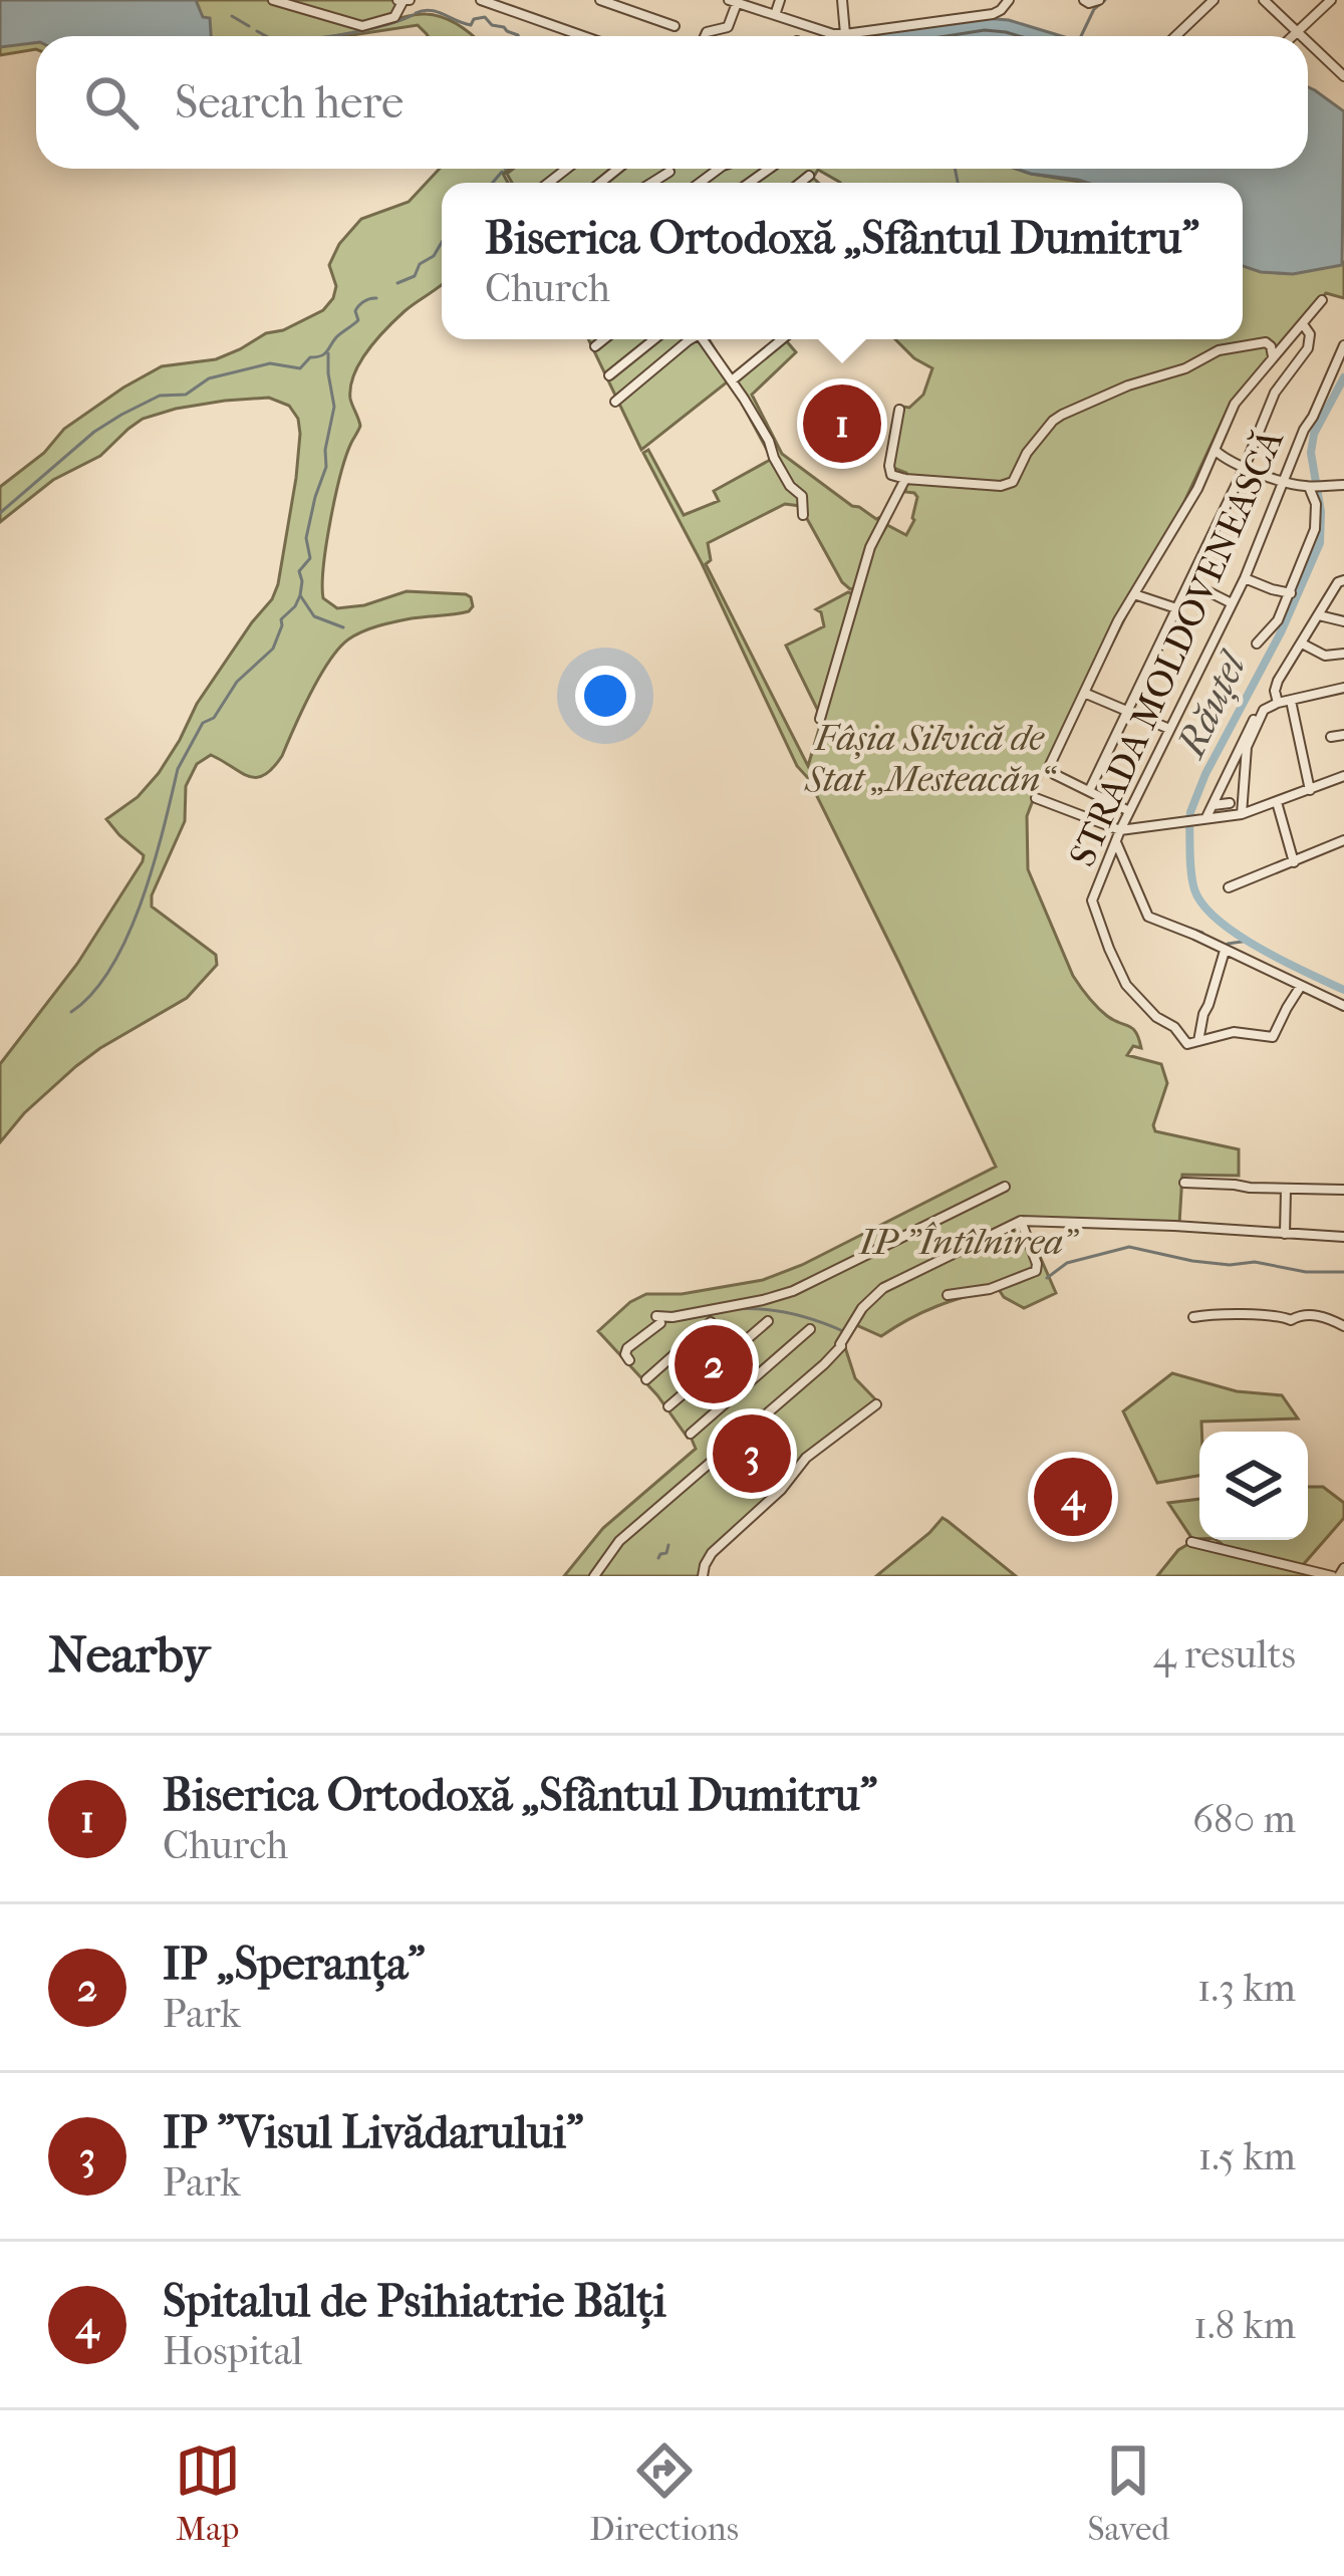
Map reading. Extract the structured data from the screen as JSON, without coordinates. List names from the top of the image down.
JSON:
{
  "streets": {
    "street": ["STRADA MOLDOVENEASCĂ"]
  },
  "water": ["Răuțel"],
  "parks": ["Fâșia Silvică de Stat „Mesteacăn“", "IP \"Întîlnirea\""],
  "page": {
    "search": "Search here",
    "popup": ["Biserica Ortodoxă „Sfântul Dumitru”", "Church"],
    "pins": [
      "1",
      "2",
      "3",
      "4"
    ],
    "heading": ["Nearby", "4 results"],
    "list": [
      {
        "mark": "1",
        "name": "Biserica Ortodoxă „Sfântul Dumitru”",
        "note": "Church",
        "value": "680 m"
      },
      {
        "mark": "2",
        "name": "IP „Speranța”",
        "note": "Park",
        "value": "1.3 km"
      },
      {
        "mark": "3",
        "name": "IP \"Visul Livădarului\"",
        "note": "Park",
        "value": "1.5 km"
      },
      {
        "mark": "4",
        "name": "Spitalul de Psihiatrie Bălți",
        "note": "Hospital",
        "value": "1.8 km"
      }
    ],
    "nav": ["Map", "Directions", "Saved"]
  }
}
